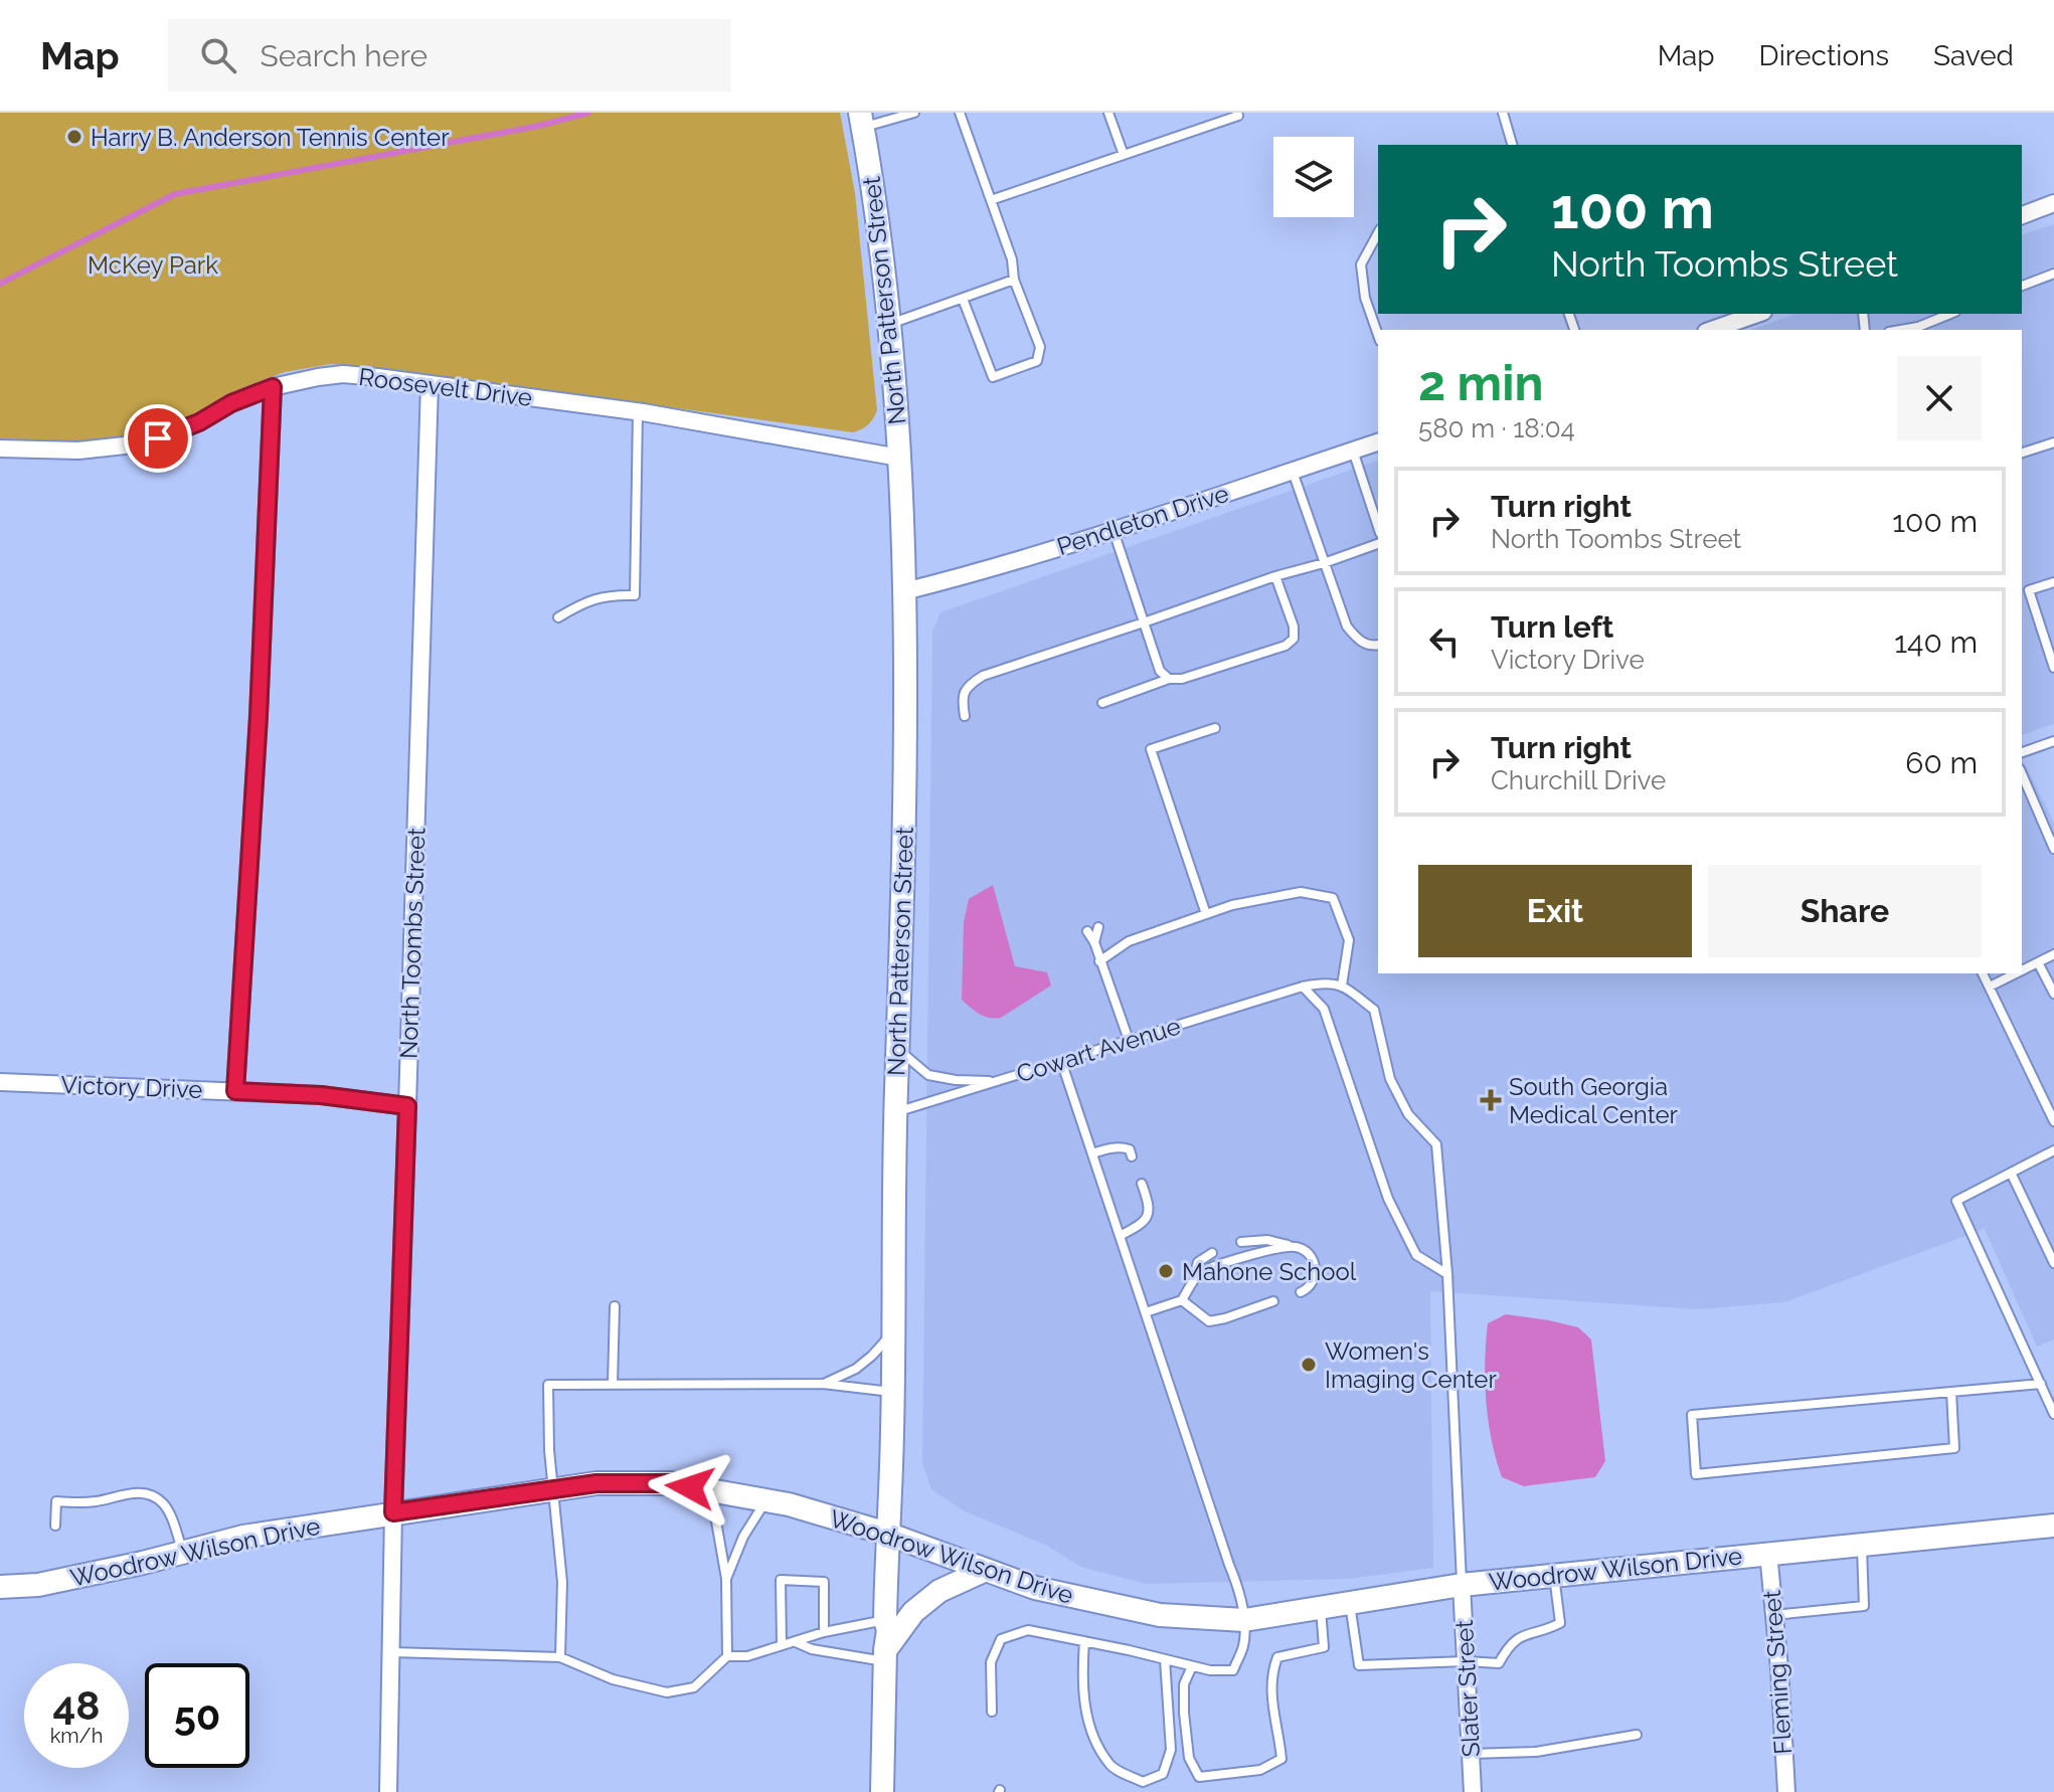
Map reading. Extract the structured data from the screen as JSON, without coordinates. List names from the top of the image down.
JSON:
{
  "streets": {
    "main road": ["North Patterson Street", "Woodrow Wilson Drive"],
    "street": [
      "Roosevelt Drive",
      "Pendleton Drive",
      "North Toombs Street",
      "Victory Drive",
      "Fleming Street",
      "Slater Street"
    ],
    "lane": ["Cowart Avenue"]
  },
  "crossings": [
    ["North Patterson Street", "Roosevelt Drive"],
    ["North Patterson Street", "Pendleton Drive"],
    ["North Patterson Street", "Cowart Avenue"],
    ["North Patterson Street", "Woodrow Wilson Drive"],
    ["Roosevelt Drive", "North Toombs Street"],
    ["North Toombs Street", "Victory Drive"],
    ["North Toombs Street", "Woodrow Wilson Drive"],
    ["Woodrow Wilson Drive", "Fleming Street"],
    ["Woodrow Wilson Drive", "Slater Street"]
  ],
  "parks": ["McKey Park"],
  "places": {
    "other": ["Harry B. Anderson Tennis Center", "Mahone School", "Women's Imaging Center"],
    "health": ["South Georgia Medical Center"]
  },
  "page": {
    "header": "Map",
    "search": "Search here",
    "nav": ["Map", "Directions", "Saved"],
    "turn": ["100 m", "North Toombs Street"],
    "heading": ["2 min", "580 m · 18:04"],
    "list": [
      {
        "name": "Turn right",
        "note": "North Toombs Street",
        "value": "100 m"
      },
      {
        "name": "Turn left",
        "note": "Victory Drive",
        "value": "140 m"
      },
      {
        "name": "Turn right",
        "note": "Churchill Drive",
        "value": "60 m"
      }
    ],
    "buttons": ["Exit", "Share"],
    "speed": "48 km/h",
    "limit": "50"
  }
}
